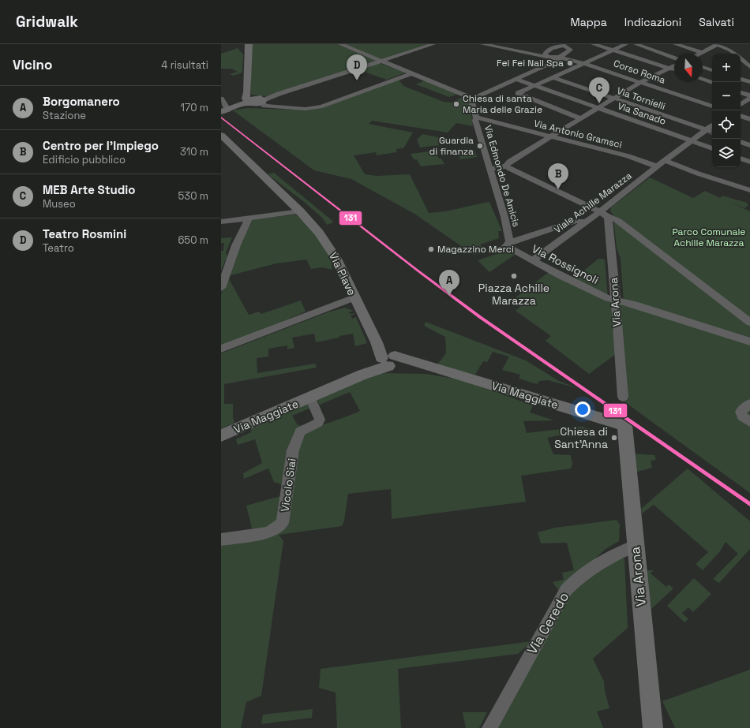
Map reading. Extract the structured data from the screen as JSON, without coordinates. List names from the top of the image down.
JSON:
{
  "streets": {
    "main road": ["Via Piave", "Via Arona", "Via Maggiate"],
    "street": [
      "Corso Roma",
      "Via Tornielli",
      "Via Sanado",
      "Via Antonio Gramsci",
      "Via Edmondo De Amicis",
      "Viale Achille Marazza",
      "Via Rossignoli",
      "Vicolo Siai",
      "Via Ceredo"
    ]
  },
  "crossings": [
    ["Via Tornielli", "Viale Achille Marazza"],
    ["Via Sanado", "Viale Achille Marazza"],
    ["Via Antonio Gramsci", "Via Edmondo De Amicis"],
    ["Via Antonio Gramsci", "Viale Achille Marazza"],
    ["Via Edmondo De Amicis", "Via Rossignoli"],
    ["Viale Achille Marazza", "Via Rossignoli"],
    ["Viale Achille Marazza", "Via Arona"],
    ["Via Rossignoli", "Via Arona"],
    ["Via Piave", "Via Maggiate"],
    ["Via Arona", "Via Maggiate"],
    ["Via Arona", "Via Ceredo"],
    ["Via Maggiate", "Vicolo Siai"]
  ],
  "parks": ["Parco Comunale Achille Marazza"],
  "places": [
    "Fei Fei Nail Spa",
    "Chiesa di santa Maria delle Grazie",
    "Guardia di finanza",
    "Magazzino Merci",
    "Piazza Achille Marazza",
    "Chiesa di Sant'Anna"
  ],
  "lines": ["transit line 131"],
  "north": "bottom",
  "page": {
    "header": "Gridwalk",
    "nav": ["Mappa", "Indicazioni", "Salvati"],
    "heading": ["Vicino", "4 risultati"],
    "map_buttons": ["+", "−"],
    "pins": [
      "D",
      "C",
      "B",
      "A"
    ],
    "list": [
      {
        "mark": "A",
        "name": "Borgomanero",
        "note": "Stazione",
        "value": "170 m"
      },
      {
        "mark": "B",
        "name": "Centro per l'Impiego",
        "note": "Edificio pubblico",
        "value": "310 m"
      },
      {
        "mark": "C",
        "name": "MEB Arte Studio",
        "note": "Museo",
        "value": "530 m"
      },
      {
        "mark": "D",
        "name": "Teatro Rosmini",
        "note": "Teatro",
        "value": "650 m"
      }
    ]
  }
}
